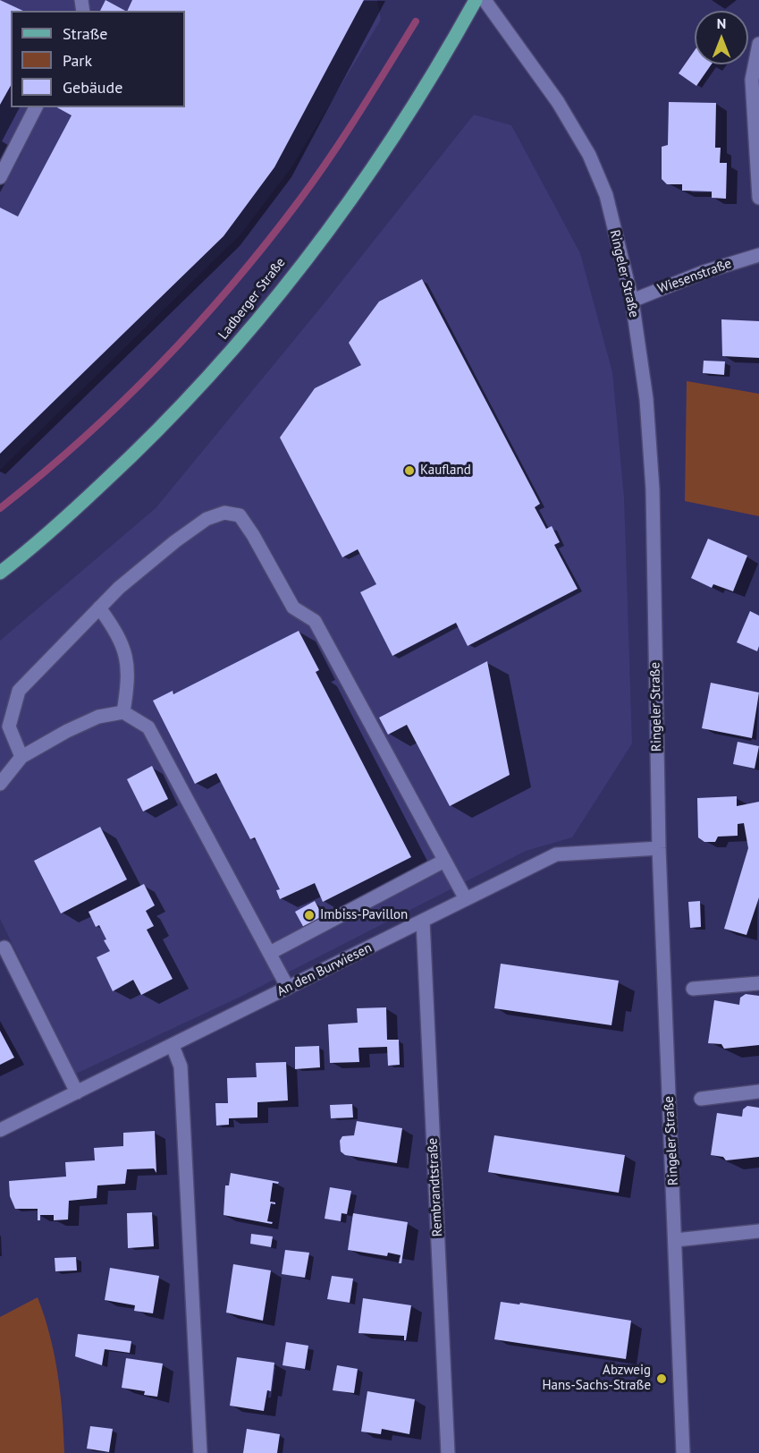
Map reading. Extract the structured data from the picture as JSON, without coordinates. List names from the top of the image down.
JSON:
{
  "streets": {
    "main road": ["Ladberger Straße"],
    "street": [
      "Ringeler Straße",
      "Wiesenstraße",
      "An den Burwiesen",
      "Rembrandtstraße"
    ]
  },
  "crossings": [
    ["Ringeler Straße", "Wiesenstraße"],
    ["Ringeler Straße", "An den Burwiesen"],
    ["An den Burwiesen", "Rembrandtstraße"]
  ],
  "places": ["Kaufland", "Imbiss-Pavillon", "Abzweig Hans-Sachs-Straße"],
  "legend": ["Straße", "Park", "Gebäude"],
  "north": "top"
}
